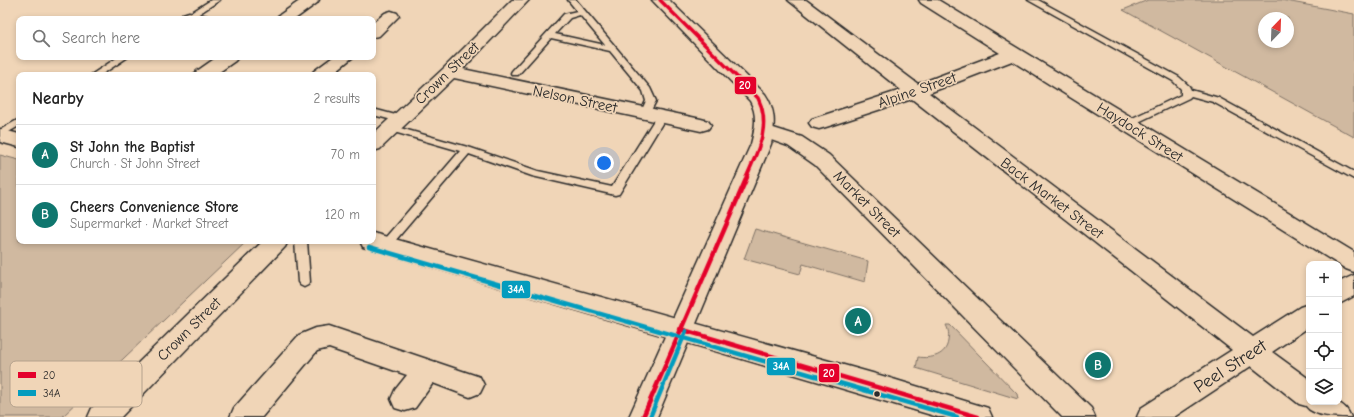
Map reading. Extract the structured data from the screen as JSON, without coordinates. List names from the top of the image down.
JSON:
{
  "streets": {
    "street": [
      "Crown Street",
      "Alpine Street",
      "Nelson Street",
      "Haydock Street",
      "Back Market Street",
      "Market Street",
      "Peel Street"
    ]
  },
  "crossings": [
    ["Crown Street", "Nelson Street"],
    ["Alpine Street", "Haydock Street"],
    ["Alpine Street", "Back Market Street"],
    ["Back Market Street", "Peel Street"]
  ],
  "lines": ["transit line 20", "transit line 34A"],
  "legend": ["20", "34A"],
  "north": "top right",
  "page": {
    "search": "Search here",
    "heading": ["Nearby", "2 results"],
    "list": [
      {
        "mark": "A",
        "name": "St John the Baptist",
        "note": "Church · St John Street",
        "value": "70 m"
      },
      {
        "mark": "B",
        "name": "Cheers Convenience Store",
        "note": "Supermarket · Market Street",
        "value": "120 m"
      }
    ],
    "map_buttons": ["+", "−"],
    "pins": ["A", "B"]
  }
}
